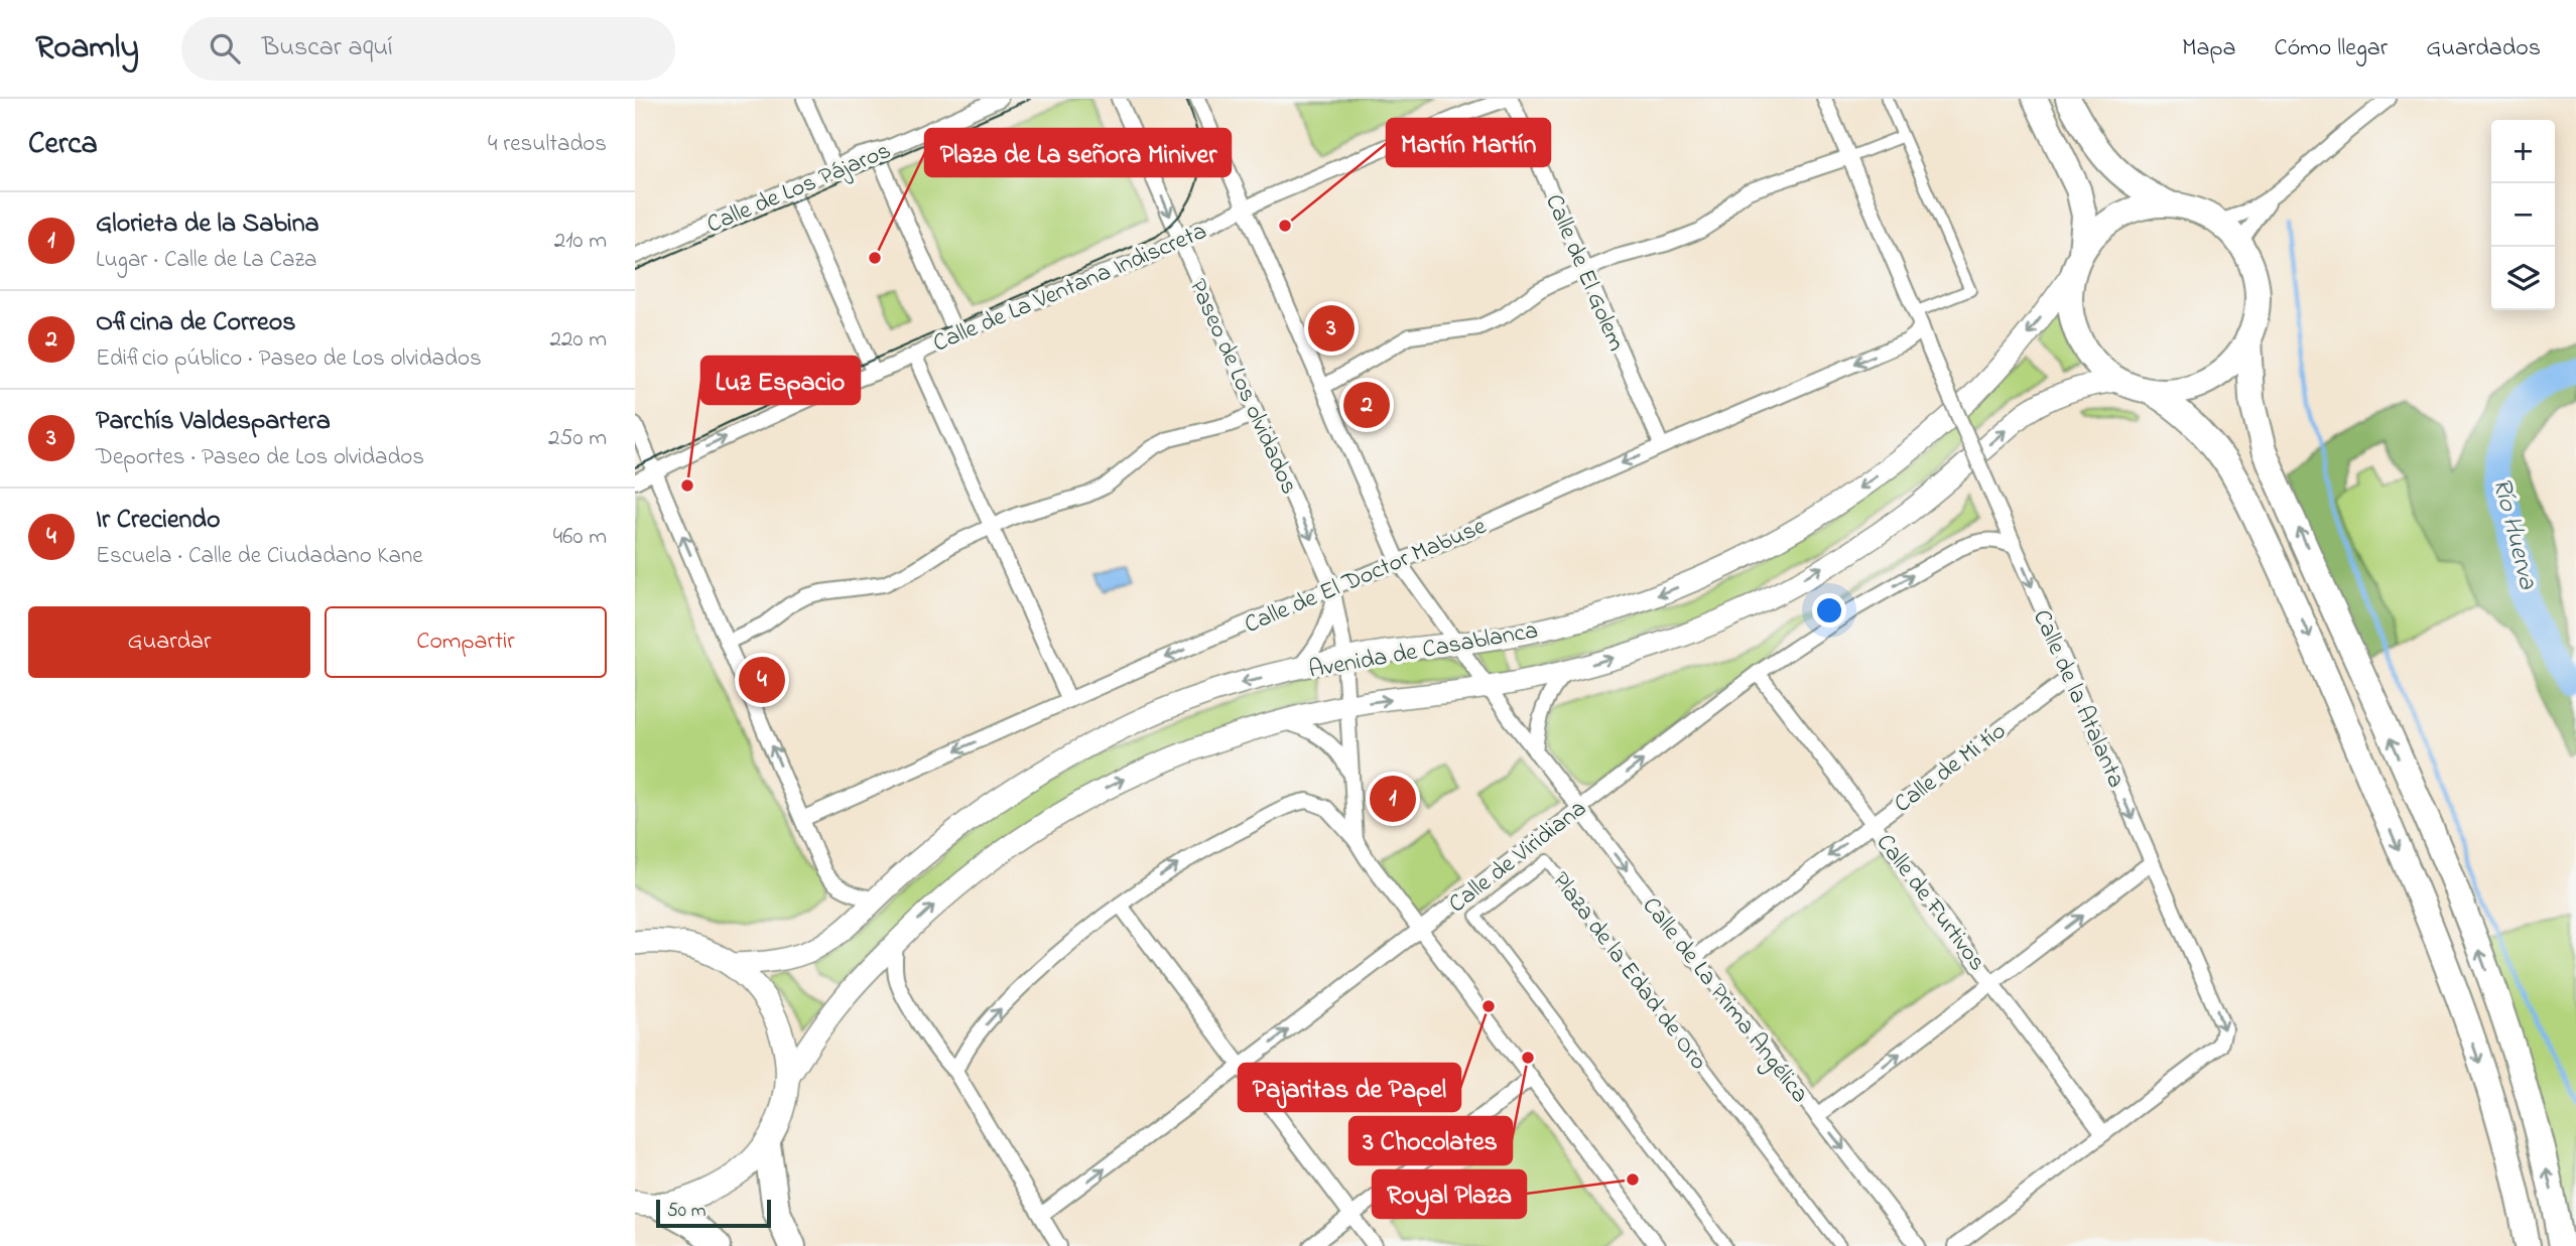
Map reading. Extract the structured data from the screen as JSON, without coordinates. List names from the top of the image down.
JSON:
{
  "streets": {
    "main road": ["Avenida de Casablanca"],
    "street": [
      "Calle de Los Pájaros",
      "Calle de El Golem",
      "Calle de La Ventana Indiscreta",
      "Paseo de Los olvidados",
      "Calle de El Doctor Mabuse",
      "Calle de la Atalanta",
      "Calle de Mi tío",
      "Calle de Viridiana",
      "Calle de Furtivos",
      "Plaza de la Edad de Oro",
      "Calle de La Prima Angélica"
    ]
  },
  "crossings": [
    ["Calle de El Golem", "Calle de La Ventana Indiscreta"],
    ["Calle de El Golem", "Calle de El Doctor Mabuse"],
    ["Calle de La Ventana Indiscreta", "Paseo de Los olvidados"],
    ["Paseo de Los olvidados", "Calle de El Doctor Mabuse"],
    ["Paseo de Los olvidados", "Avenida de Casablanca"],
    ["Calle de El Doctor Mabuse", "Calle de la Atalanta"],
    ["Avenida de Casablanca", "Calle de La Prima Angélica"],
    ["Calle de la Atalanta", "Calle de Mi tío"],
    ["Calle de la Atalanta", "Calle de Viridiana"],
    ["Calle de la Atalanta", "Calle de Furtivos"],
    ["Calle de Mi tío", "Calle de Furtivos"],
    ["Calle de Mi tío", "Calle de La Prima Angélica"],
    ["Calle de Viridiana", "Calle de Furtivos"],
    ["Calle de Viridiana", "Calle de La Prima Angélica"]
  ],
  "one_way": [
    "Calle de El Doctor Mabuse",
    "Calle de la Atalanta",
    "Calle de Mi tío",
    "Calle de Viridiana",
    "Calle de La Prima Angélica"
  ],
  "water": ["Río Huerva"],
  "places": [
    "Martín Martín",
    "Plaza de La señora Miniver",
    "Luz Espacio",
    "Pajaritas de Papel",
    "3 Chocolates",
    "Royal Plaza"
  ],
  "scale_bar": "50 m",
  "page": {
    "header": "Roamly",
    "search": "Buscar aquí",
    "nav": ["Mapa", "Cómo llegar", "Guardados"],
    "heading": ["Cerca", "4 resultados"],
    "map_buttons": ["+", "−"],
    "list": [
      {
        "mark": "1",
        "name": "Glorieta de la Sabina",
        "note": "Lugar · Calle de La Caza",
        "value": "210 m"
      },
      {
        "mark": "2",
        "name": "Oficina de Correos",
        "note": "Edificio público · Paseo de Los olvidados",
        "value": "220 m"
      },
      {
        "mark": "3",
        "name": "Parchís Valdespartera",
        "note": "Deportes · Paseo de Los olvidados",
        "value": "250 m"
      },
      {
        "mark": "4",
        "name": "Ir Creciendo",
        "note": "Escuela · Calle de Ciudadano Kane",
        "value": "460 m"
      }
    ],
    "pins": [
      "3",
      "2",
      "4",
      "1"
    ],
    "buttons": ["Guardar", "Compartir"],
    "scale": "50 m"
  }
}
